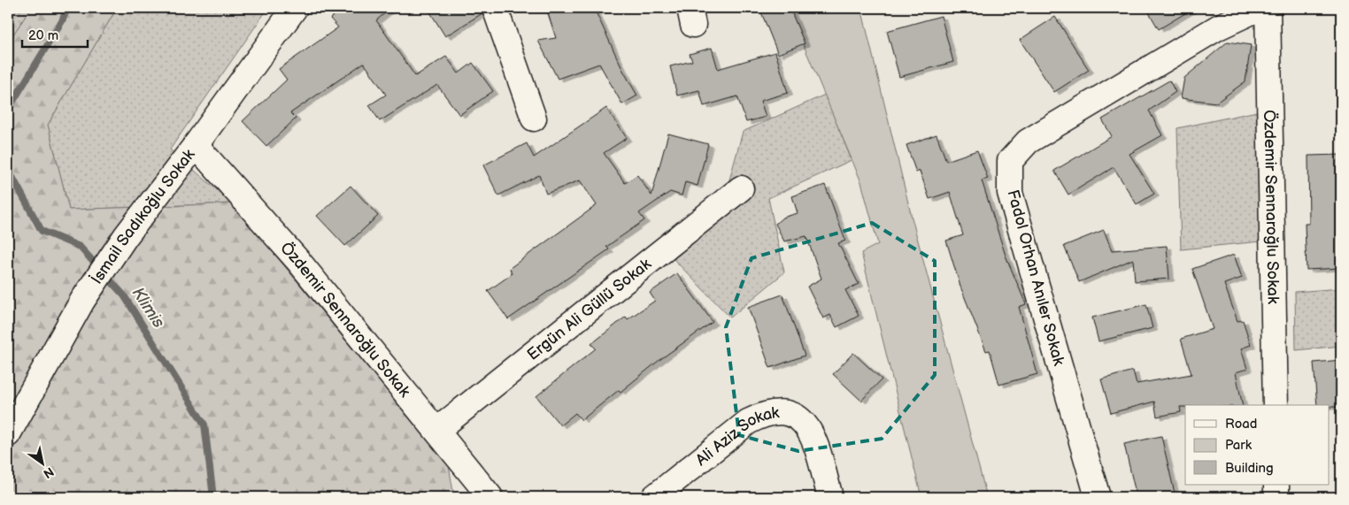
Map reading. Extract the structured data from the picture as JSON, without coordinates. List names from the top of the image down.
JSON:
{
  "streets": {
    "street": [
      "Özdemir Sennaroğlu Sokak",
      "İsmail Sadıkoğlu Sokak",
      "Fadol Orhan Anıler Sokak",
      "Ergün Ali Güllü Sokak",
      "Ali Aziz Sokak"
    ]
  },
  "crossings": [
    ["Özdemir Sennaroğlu Sokak", "İsmail Sadıkoğlu Sokak"],
    ["Özdemir Sennaroğlu Sokak", "Ergün Ali Güllü Sokak"]
  ],
  "water": ["Klimis"],
  "legend": ["Road", "Park", "Building"],
  "scale_bar": "20 m",
  "north": "bottom right"
}
